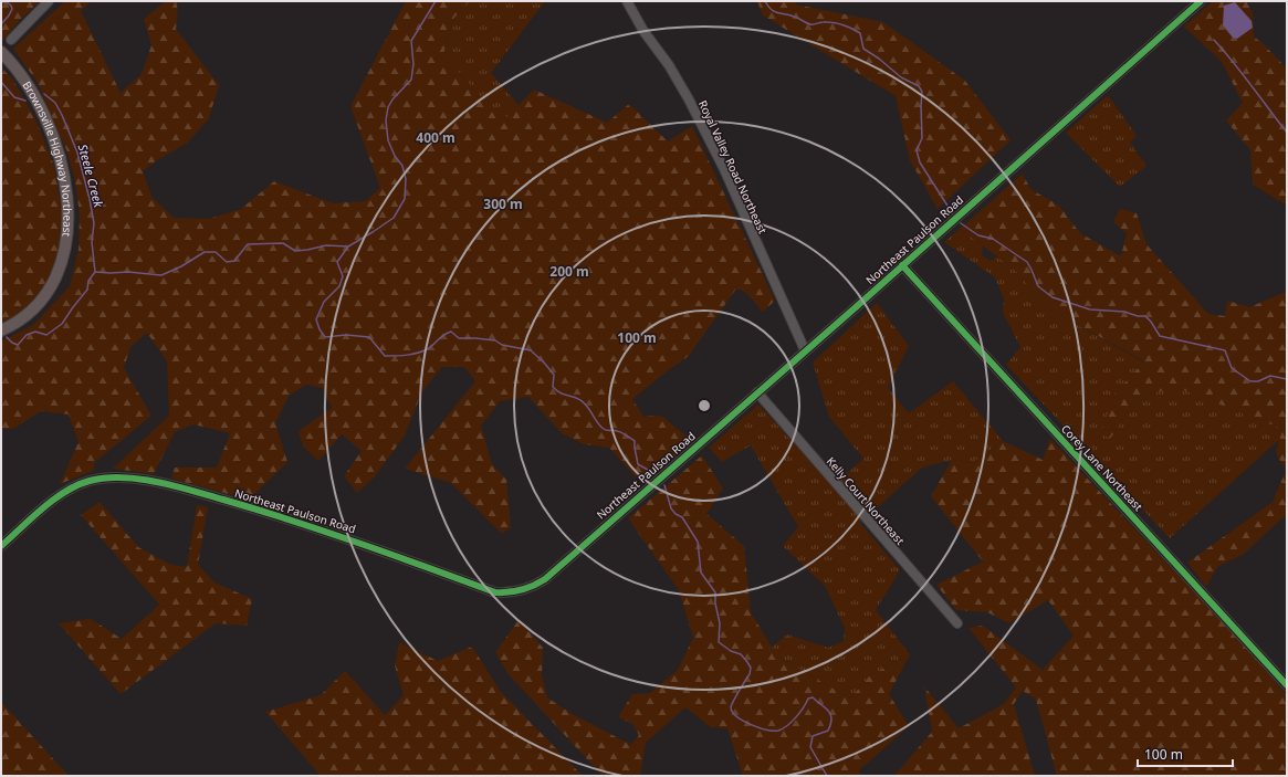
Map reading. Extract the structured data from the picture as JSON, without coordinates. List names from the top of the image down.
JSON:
{
  "streets": {
    "main road": ["Brownsville Highway Northeast"],
    "street": [
      "Royal Valley Road Northeast",
      "Northeast Paulson Road",
      "Corey Lane Northeast",
      "Kelly Court Northeast"
    ]
  },
  "crossings": [
    ["Royal Valley Road Northeast", "Northeast Paulson Road"],
    ["Northeast Paulson Road", "Corey Lane Northeast"],
    ["Northeast Paulson Road", "Kelly Court Northeast"]
  ],
  "water": ["Steele Creek"],
  "scale_bar": "100 m",
  "rings": [
    "400 m",
    "300 m",
    "200 m",
    "100 m"
  ]
}
